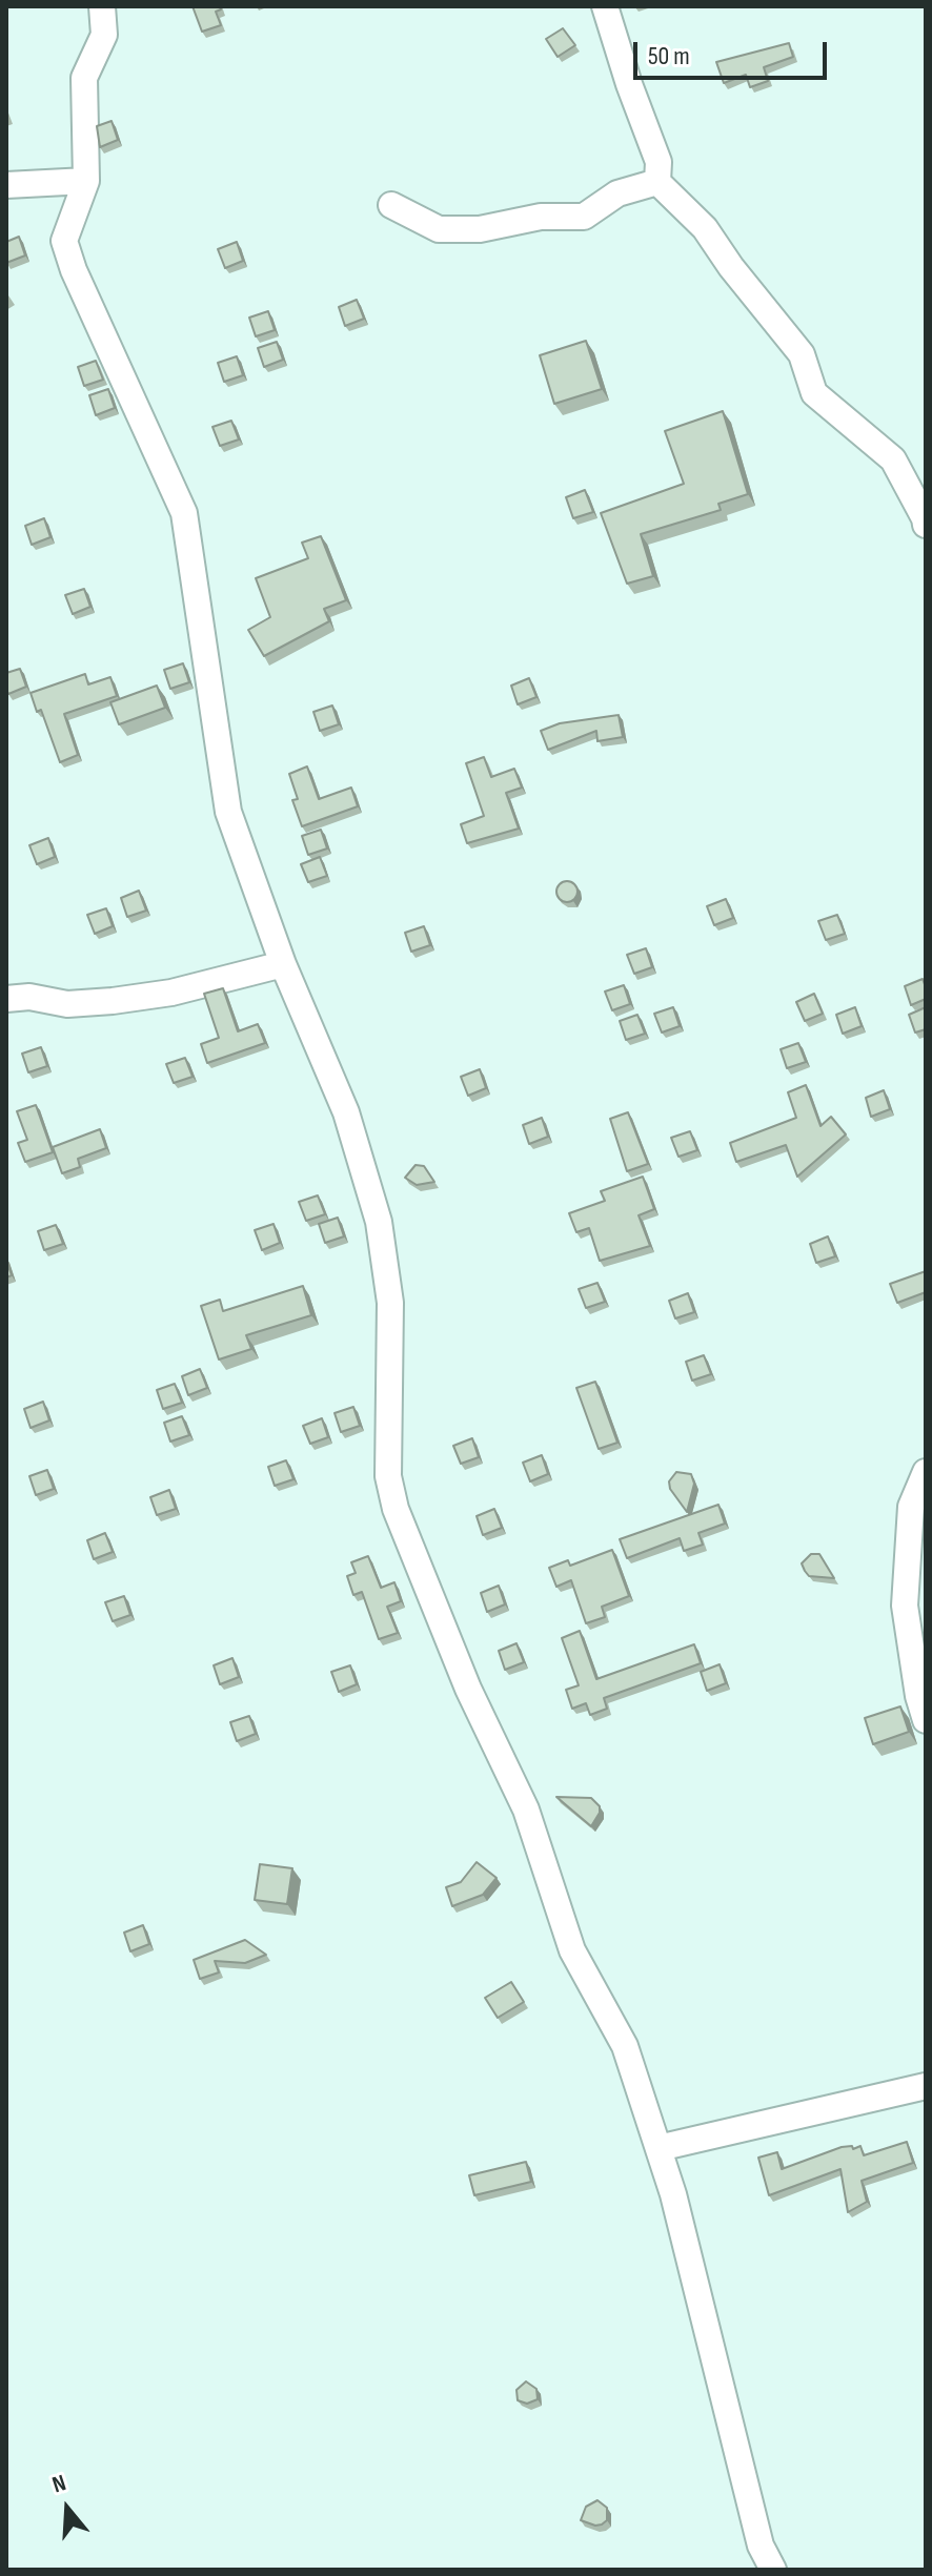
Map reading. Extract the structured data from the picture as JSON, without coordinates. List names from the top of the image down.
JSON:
{
  "scale_bar": "50 m",
  "north": "top"
}
